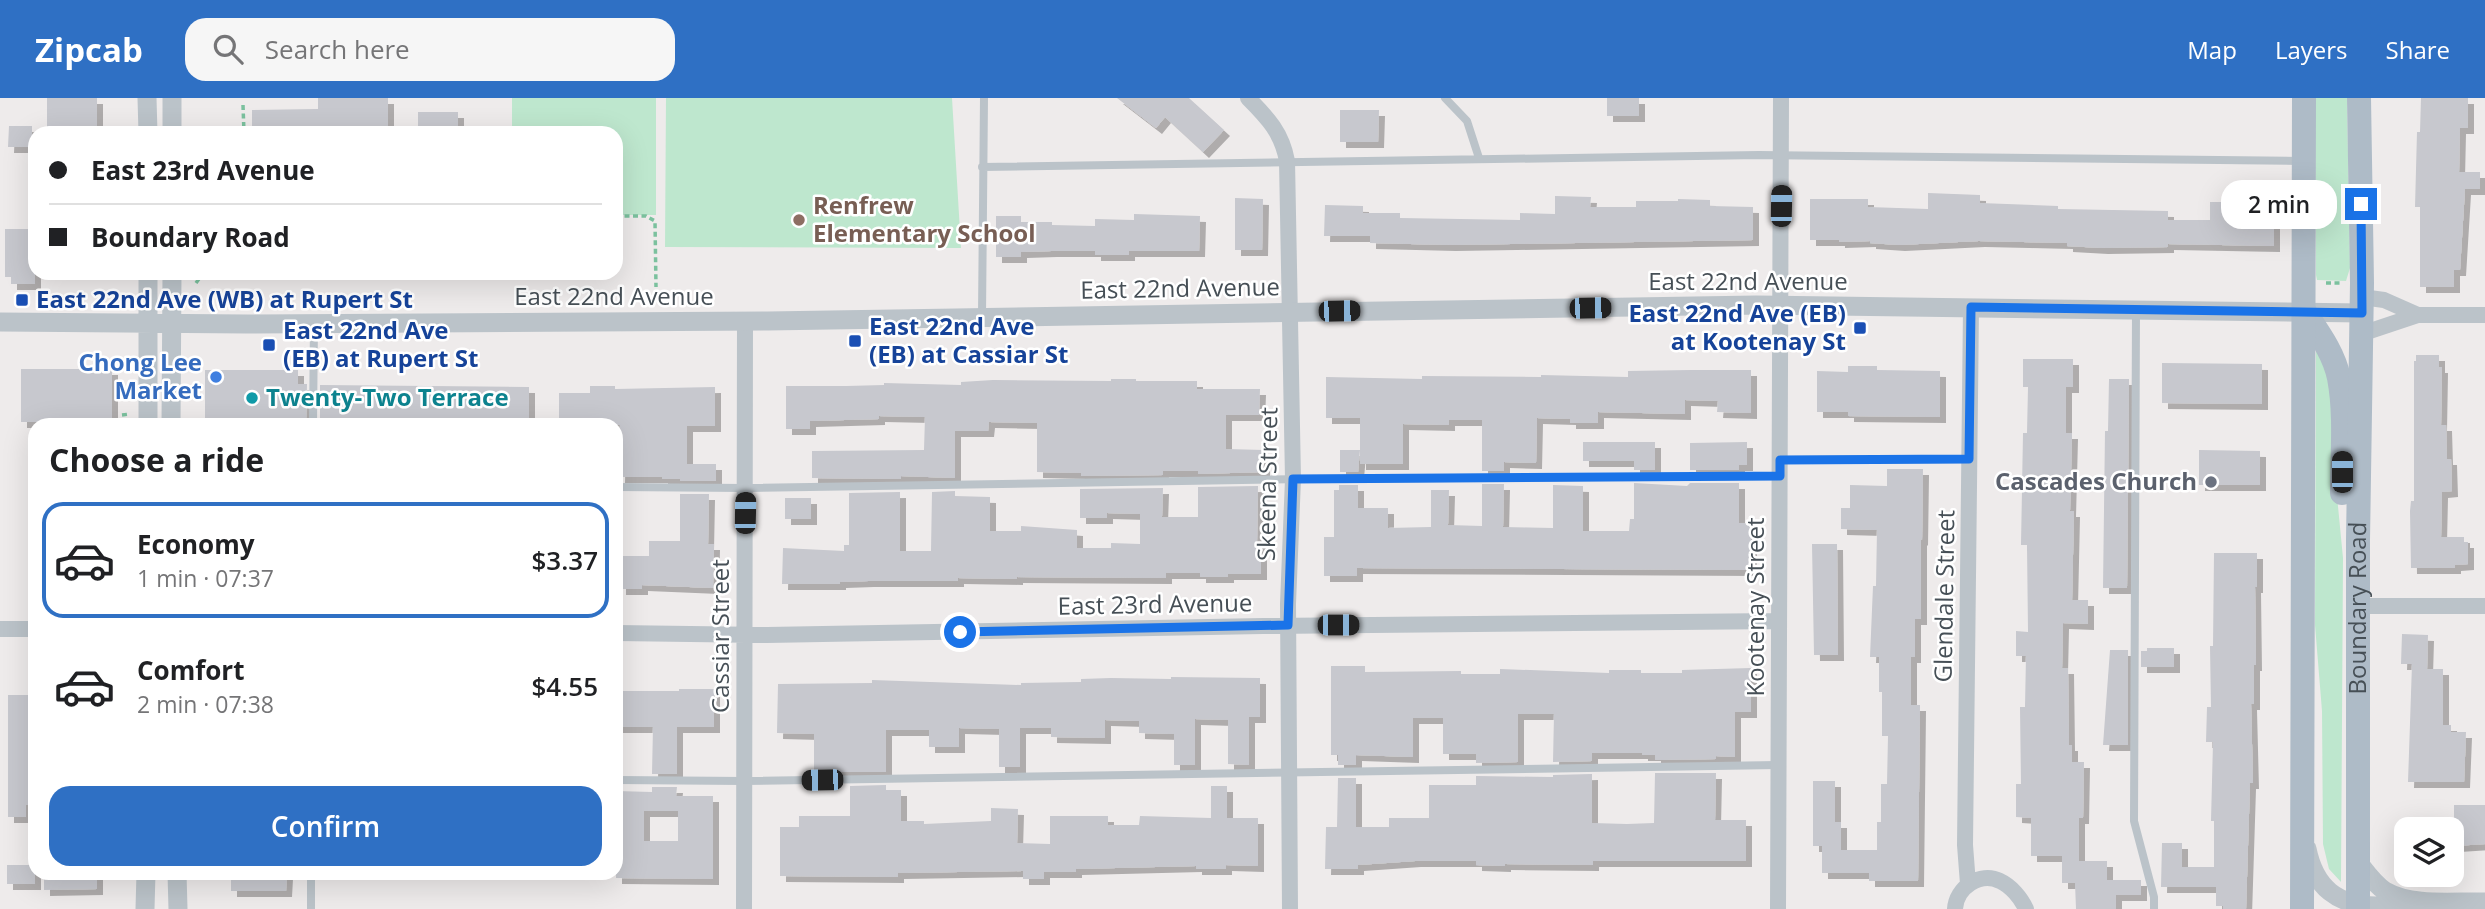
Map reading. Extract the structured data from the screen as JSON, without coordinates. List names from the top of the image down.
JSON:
{
  "streets": {
    "main road": ["Boundary Road"],
    "street": [
      "East 22nd Avenue",
      "Skeena Street",
      "Glendale Street",
      "East 23rd Avenue",
      "Kootenay Street",
      "Cassiar Street"
    ]
  },
  "crossings": [
    ["East 22nd Avenue", "Skeena Street"],
    ["East 22nd Avenue", "Glendale Street"],
    ["East 22nd Avenue", "Kootenay Street"],
    ["East 22nd Avenue", "Boundary Road"],
    ["East 22nd Avenue", "Cassiar Street"],
    ["Skeena Street", "East 23rd Avenue"],
    ["East 23rd Avenue", "Kootenay Street"],
    ["East 23rd Avenue", "Cassiar Street"]
  ],
  "places": {
    "other": [
      "Renfrew Elementary School",
      "Chong Lee Market",
      "Twenty-Two Terrace",
      "Cascades Church"
    ],
    "transit": [
      "East 22nd Ave (WB) at Rupert St",
      "East 22nd Ave (EB) at Kootenay St",
      "East 22nd Ave (EB) at Cassiar St",
      "East 22nd Ave (EB) at Rupert St"
    ]
  },
  "page": {
    "header": "Zipcab",
    "search": "Search here",
    "nav": ["Map", "Layers", "Share"],
    "banner": ["East 23rd Avenue", "Boundary Road"],
    "bubble": "2 min",
    "heading": "Choose a ride",
    "list": [
      {
        "name": "Economy",
        "note": "1 min · 07:37",
        "value": "$3.37"
      },
      {
        "name": "Comfort",
        "note": "2 min · 07:38",
        "value": "$4.55"
      }
    ],
    "buttons": "Confirm"
  }
}
